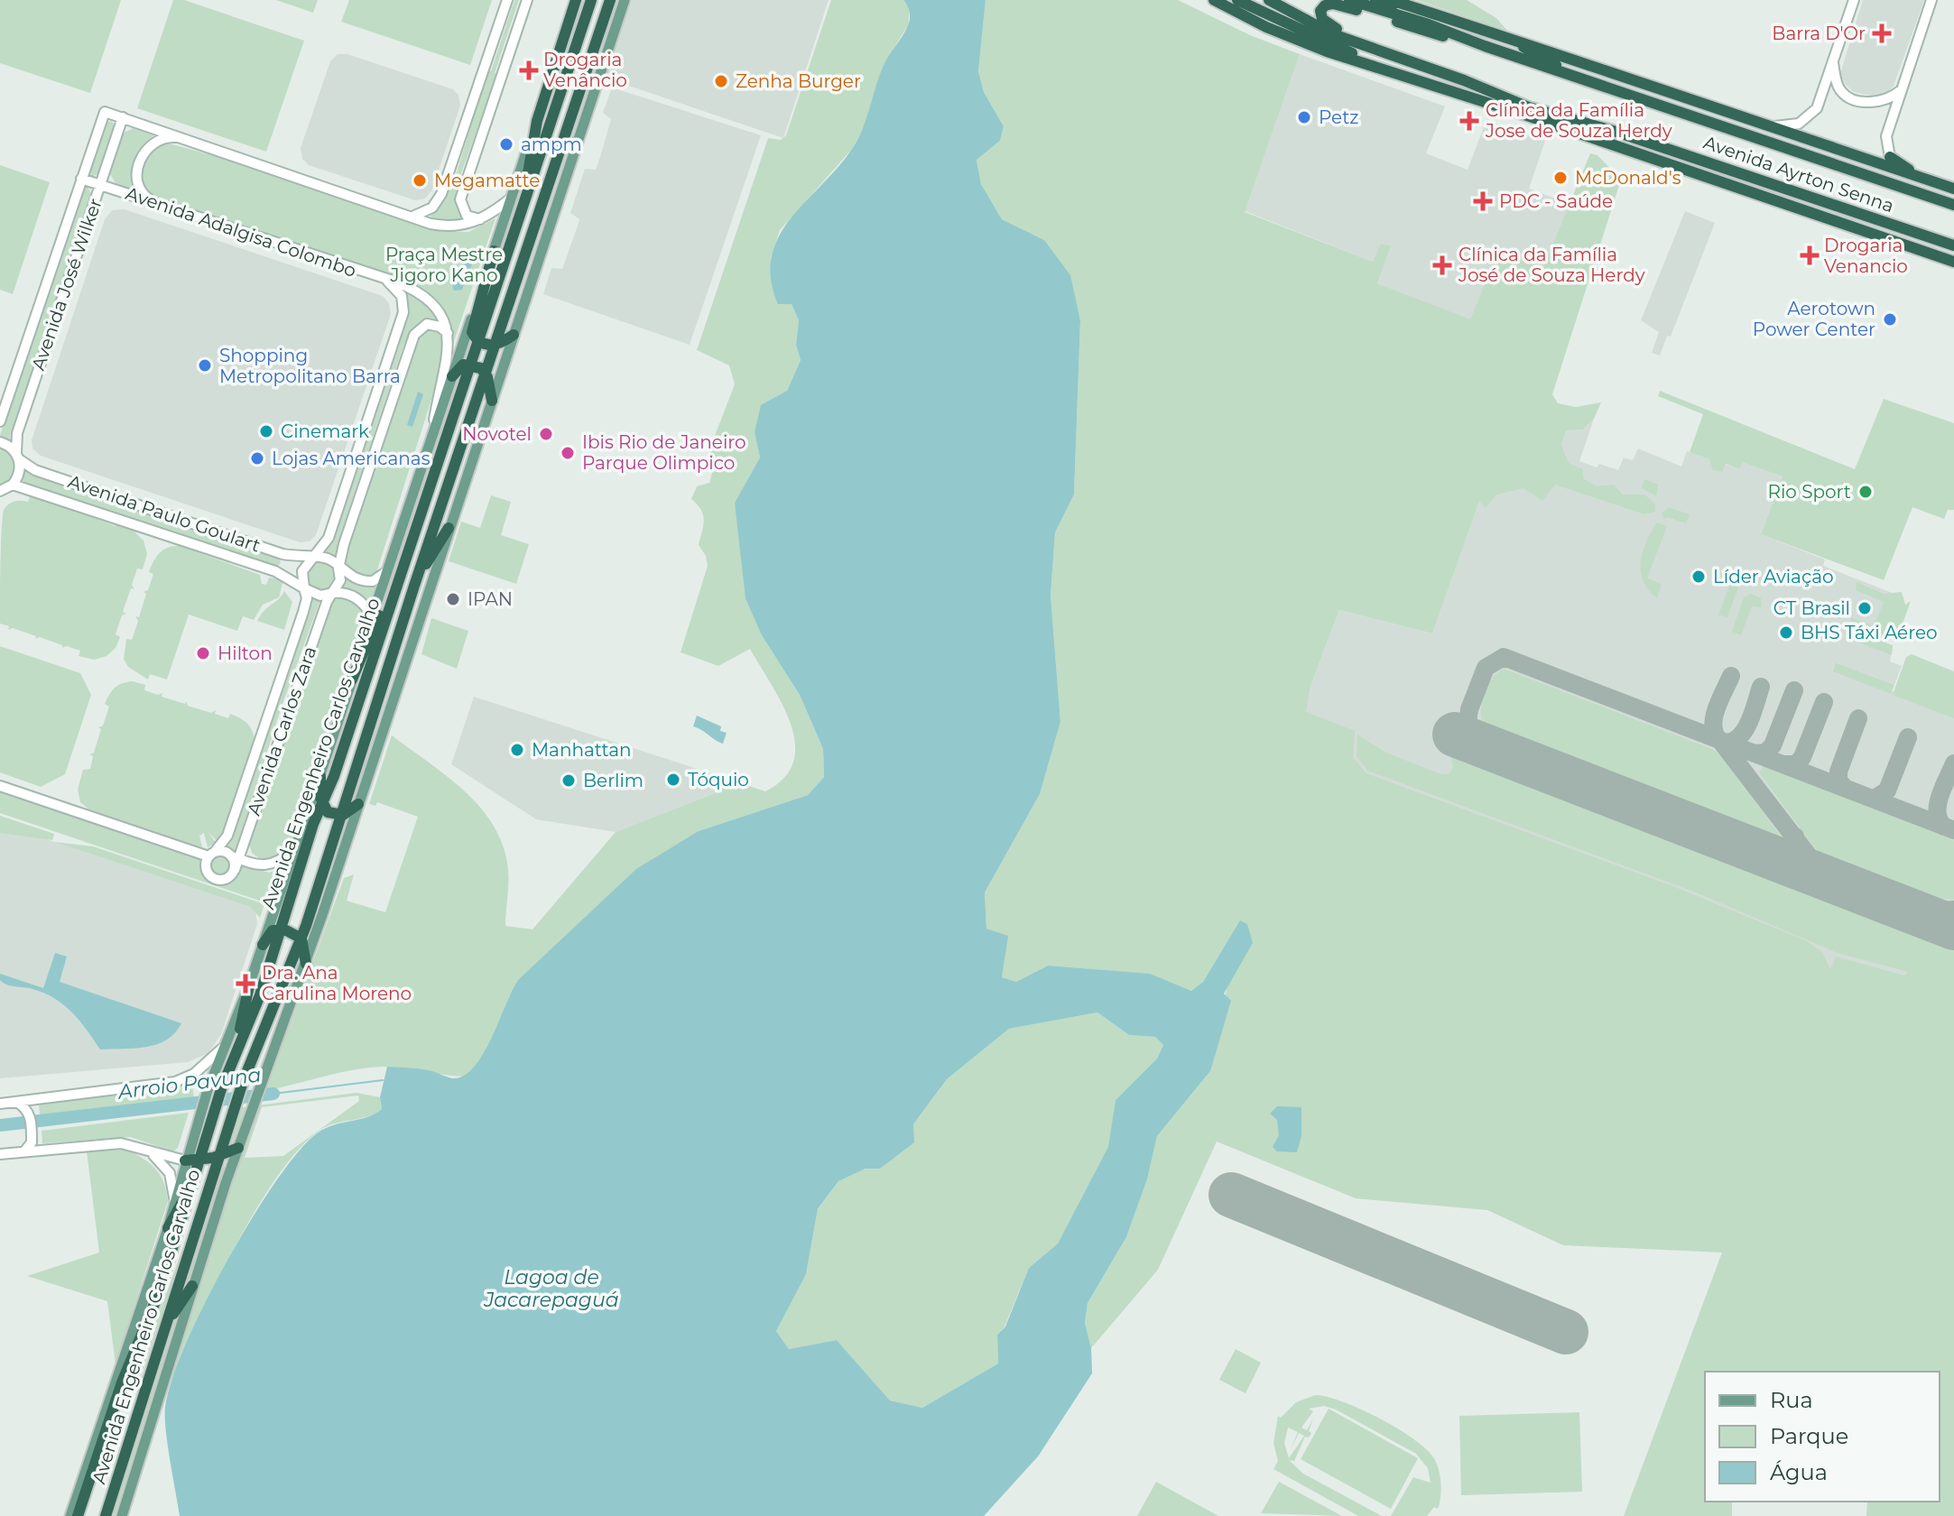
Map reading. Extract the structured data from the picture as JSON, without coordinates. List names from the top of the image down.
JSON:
{
  "streets": {
    "highway": ["Avenida Ayrton Senna", "Avenida Engenheiro Carlos Carvalho"],
    "street": [
      "Avenida Adalgisa Colombo",
      "Avenida José Wilker",
      "Avenida Paulo Goulart",
      "Avenida Carlos Zara"
    ]
  },
  "crossings": [
    ["Avenida Adalgisa Colombo", "Avenida José Wilker"],
    ["Avenida José Wilker", "Avenida Paulo Goulart"],
    ["Avenida Paulo Goulart", "Avenida Carlos Zara"]
  ],
  "water": ["Arroio Pavuna", "Lagoa de Jacarepaguá"],
  "parks": ["Praça Mestre Jigoro Kano"],
  "places": {
    "health": [
      "Barra D'Or",
      "Drogaria Venâncio",
      "Clínica da Família Jose de Souza Herdy",
      "PDC - Saúde",
      "Drogaria Venancio",
      "Clínica da Família José de Souza Herdy",
      "Dra. Ana Carulina Moreno"
    ],
    "other": [
      "Zenha Burger",
      "Petz",
      "ampm",
      "McDonald's",
      "Megamatte",
      "Aerotown Power Center",
      "Shopping Metropolitano Barra",
      "Cinemark",
      "Novotel",
      "Ibis Rio de Janeiro Parque Olimpico",
      "Lojas Americanas",
      "Rio Sport",
      "Líder Aviação",
      "IPAN",
      "CT Brasil",
      "BHS Táxi Aéreo",
      "Hilton",
      "Manhattan",
      "Tóquio",
      "Berlim"
    ]
  },
  "legend": ["Rua", "Parque", "Água"]
}
